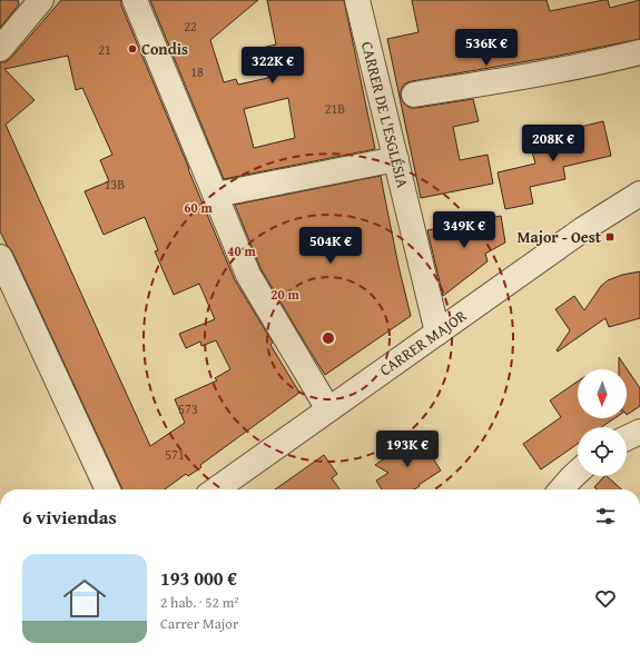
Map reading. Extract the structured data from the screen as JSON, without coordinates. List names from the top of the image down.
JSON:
{
  "streets": {
    "street": ["CARRER DE L'ESGLÉSIA", "CARRER MAJOR"]
  },
  "crossings": [
    ["CARRER DE L'ESGLÉSIA", "CARRER MAJOR"]
  ],
  "places": {
    "other": ["Condis"],
    "transit": ["Major - Oest"]
  },
  "house_numbers": [
    "22",
    "21",
    "18",
    "21B",
    "13B",
    "573",
    "571"
  ],
  "north": "bottom",
  "page": {
    "price": [
      "536K €",
      "322K €",
      "208K €",
      "349K €",
      "504K €",
      "193K €"
    ],
    "heading": "6 viviendas",
    "list": [
      {
        "name": "193 000 €",
        "note": "2 hab. · 52 m² · Carrer Major"
      }
    ]
  },
  "rings": ["60 m", "40 m", "20 m"]
}
